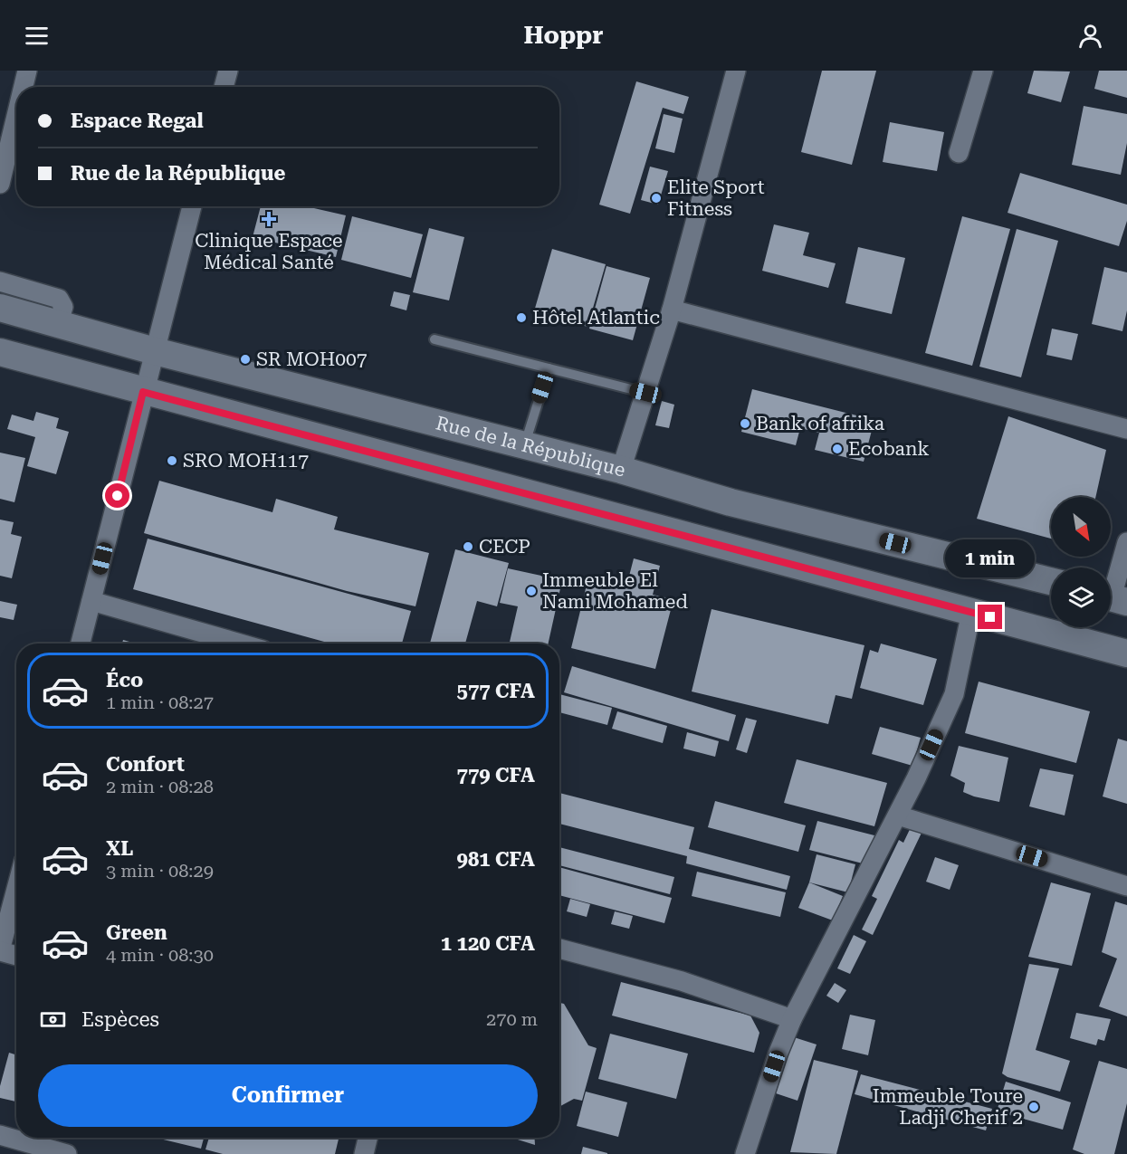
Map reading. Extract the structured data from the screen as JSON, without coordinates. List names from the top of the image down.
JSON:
{
  "streets": {
    "main road": ["Rue de la République"]
  },
  "places": {
    "other": [
      "Elite Sport Fitness",
      "Hôtel Atlantic",
      "SR MOH007",
      "Bank of afrika",
      "Ecobank",
      "SRO MOH117",
      "CECP",
      "Immeuble El Nami Mohamed",
      "Immeuble Toure Ladji Cherif 2"
    ],
    "health": ["Clinique Espace Médical Santé"]
  },
  "north": "bottom right",
  "page": {
    "header": "Hoppr",
    "banner": ["Espace Regal", "Rue de la République"],
    "bubble": "1 min",
    "list": [
      {
        "name": "Éco",
        "note": "1 min · 08:27",
        "value": "577 CFA"
      },
      {
        "name": "Confort",
        "note": "2 min · 08:28",
        "value": "779 CFA"
      },
      {
        "name": "XL",
        "note": "3 min · 08:29",
        "value": "981 CFA"
      },
      {
        "name": "Green",
        "note": "4 min · 08:30",
        "value": "1 120 CFA"
      }
    ],
    "pay": ["Espèces", "270 m"],
    "buttons": "Confirmer"
  }
}
